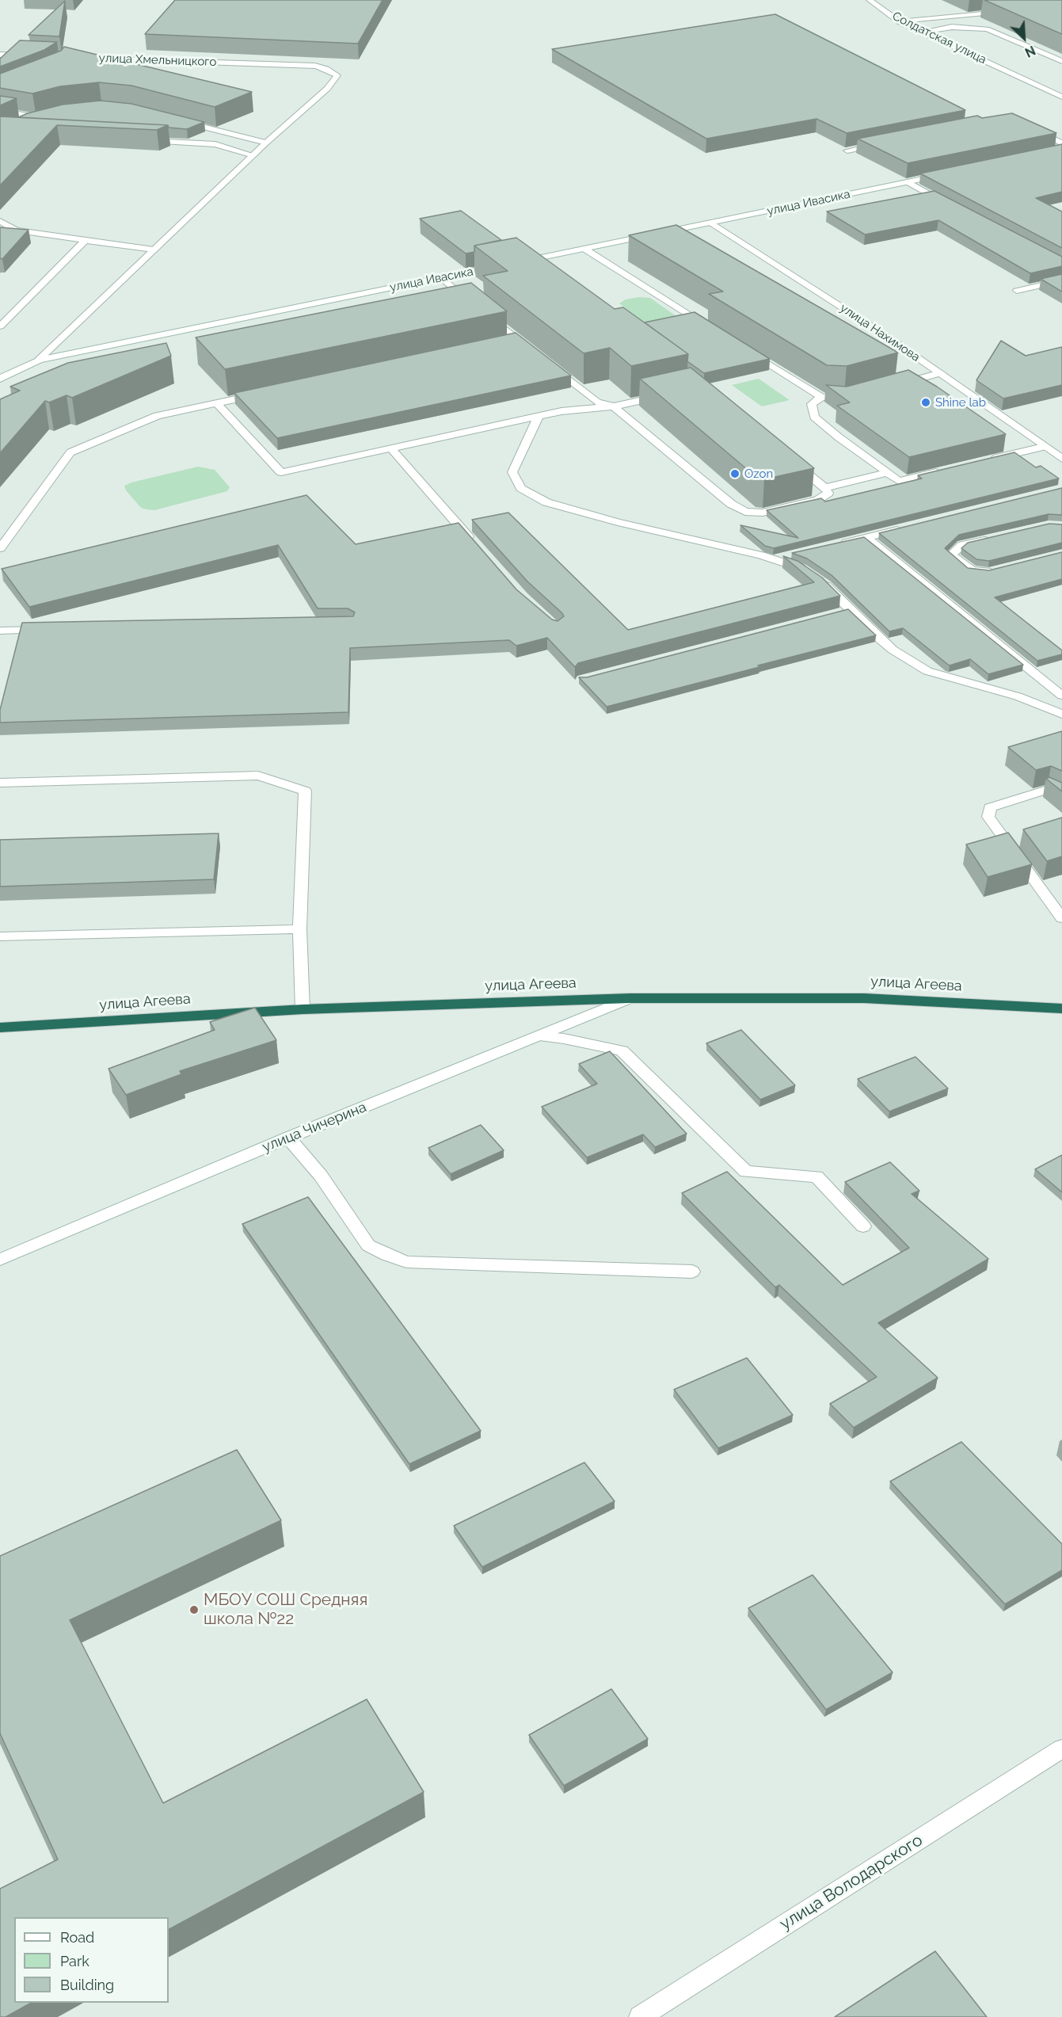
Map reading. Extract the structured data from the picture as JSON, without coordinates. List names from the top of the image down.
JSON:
{
  "streets": {
    "highway": ["улица Агеева"],
    "street": [
      "Солдатская улица",
      "улица Хмельницкого",
      "улица Ивасика",
      "улица Нахимова",
      "улица Чичерина",
      "улица Володарского"
    ]
  },
  "crossings": [
    ["улица Ивасика", "улица Нахимова"],
    ["улица Агеева", "улица Чичерина"]
  ],
  "places": ["Shine lab", "Ozon", "МБОУ СОШ Средняя школа №22"],
  "legend": ["Road", "Park", "Building"],
  "north": "bottom right"
}
